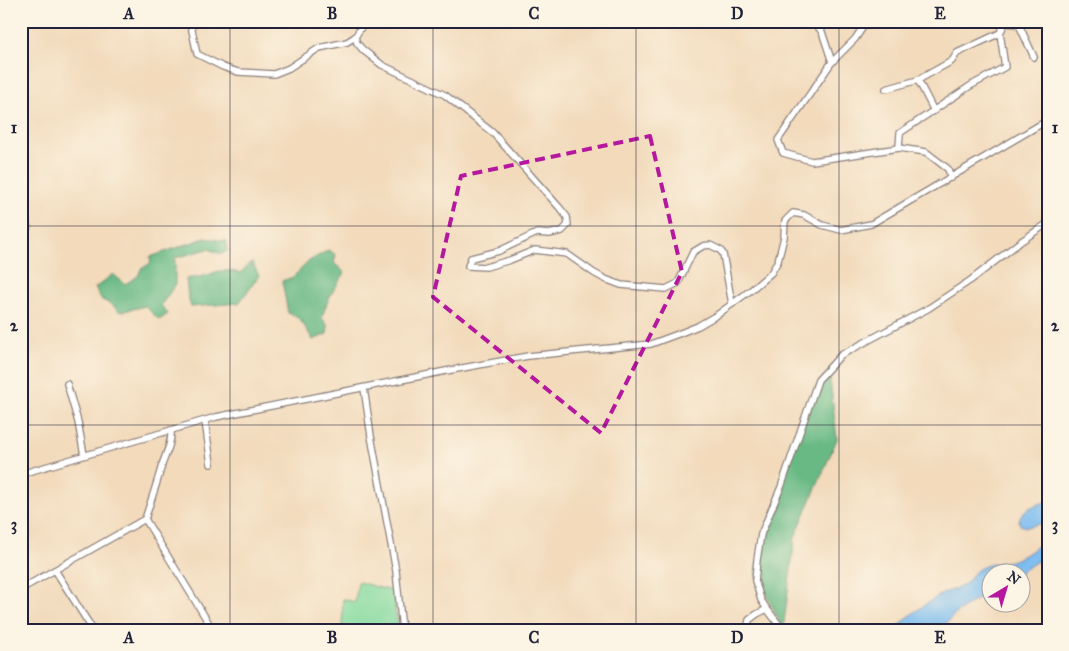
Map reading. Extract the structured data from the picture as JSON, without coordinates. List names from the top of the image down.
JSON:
{
  "north": "top right",
  "grid": {
    "columns": [
      "A",
      "B",
      "C",
      "D",
      "E"
    ],
    "rows": ["1", "2", "3"]
  }
}
